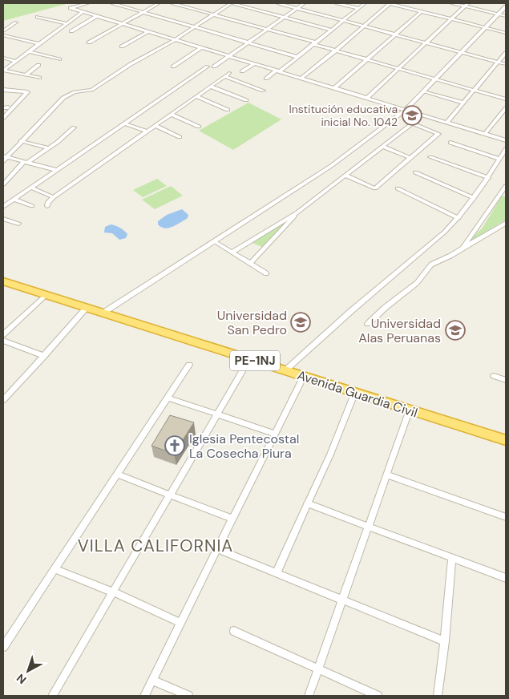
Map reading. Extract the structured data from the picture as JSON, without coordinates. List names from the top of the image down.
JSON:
{
  "streets": {
    "highway": ["PE-1NJ", "Avenida Guardia Civil"]
  },
  "districts": ["VILLA CALIFORNIA"],
  "places": {
    "school or university": ["Institución educativa inicial No. 1042", "Universidad San Pedro", "Universidad Alas Peruanas"],
    "church": ["Iglesia Pentecostal La Cosecha Piura"]
  },
  "north": "bottom left"
}
